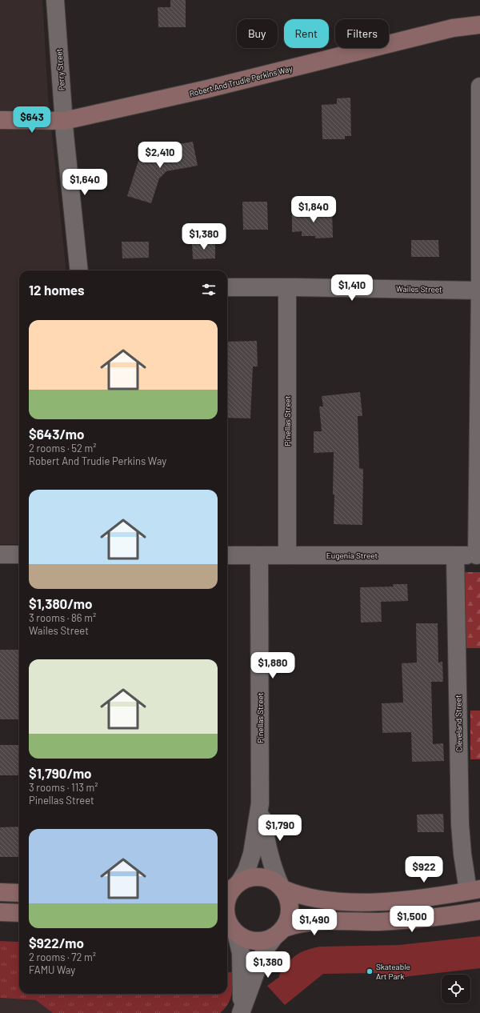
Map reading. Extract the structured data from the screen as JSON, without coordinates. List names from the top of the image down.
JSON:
{
  "streets": {
    "street": [
      "Perry Street",
      "Robert And Trudie Perkins Way",
      "Wailes Street",
      "Pinellas Street",
      "Eugenia Street",
      "Cleveland Street"
    ]
  },
  "crossings": [
    ["Perry Street", "Robert And Trudie Perkins Way"],
    ["Wailes Street", "Pinellas Street"],
    ["Pinellas Street", "Eugenia Street"],
    ["Eugenia Street", "Cleveland Street"]
  ],
  "places": ["Skateable Art Park"],
  "page": {
    "chip": ["Buy", "Rent", "Filters"],
    "price": [
      "$643",
      "$2,410",
      "$1,640",
      "$1,840",
      "$1,380",
      "$1,410",
      "$1,880",
      "$1,790",
      "$922",
      "$1,500",
      "$1,490",
      "$1,380"
    ],
    "heading": "12 homes",
    "list": [
      {
        "name": "$643/mo",
        "note": "2 rooms · 52 m² · Robert And Trudie Perkins Way"
      },
      {
        "name": "$1,380/mo",
        "note": "3 rooms · 86 m² · Wailes Street"
      },
      {
        "name": "$1,790/mo",
        "note": "3 rooms · 113 m² · Pinellas Street"
      },
      {
        "name": "$922/mo",
        "note": "2 rooms · 72 m² · FAMU Way"
      }
    ]
  }
}
